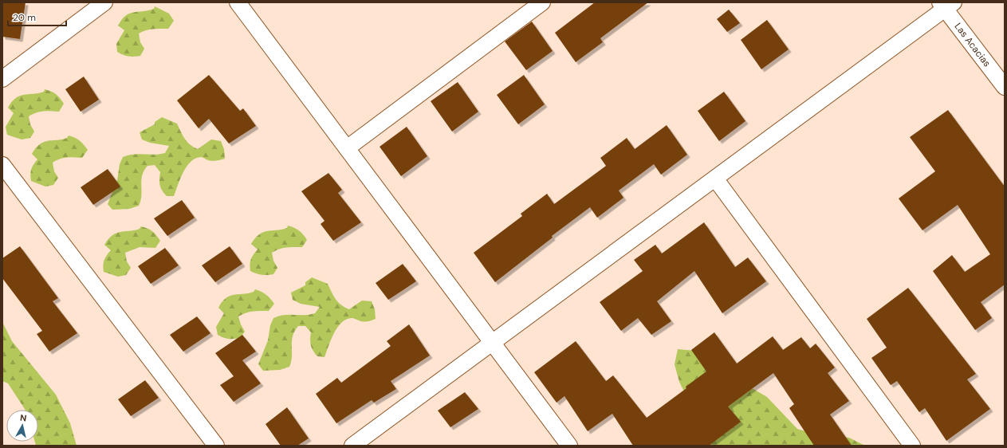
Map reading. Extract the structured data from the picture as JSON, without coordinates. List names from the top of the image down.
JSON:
{
  "streets": {
    "street": ["Las Acacias"]
  },
  "scale_bar": "20 m",
  "north": "top"
}
